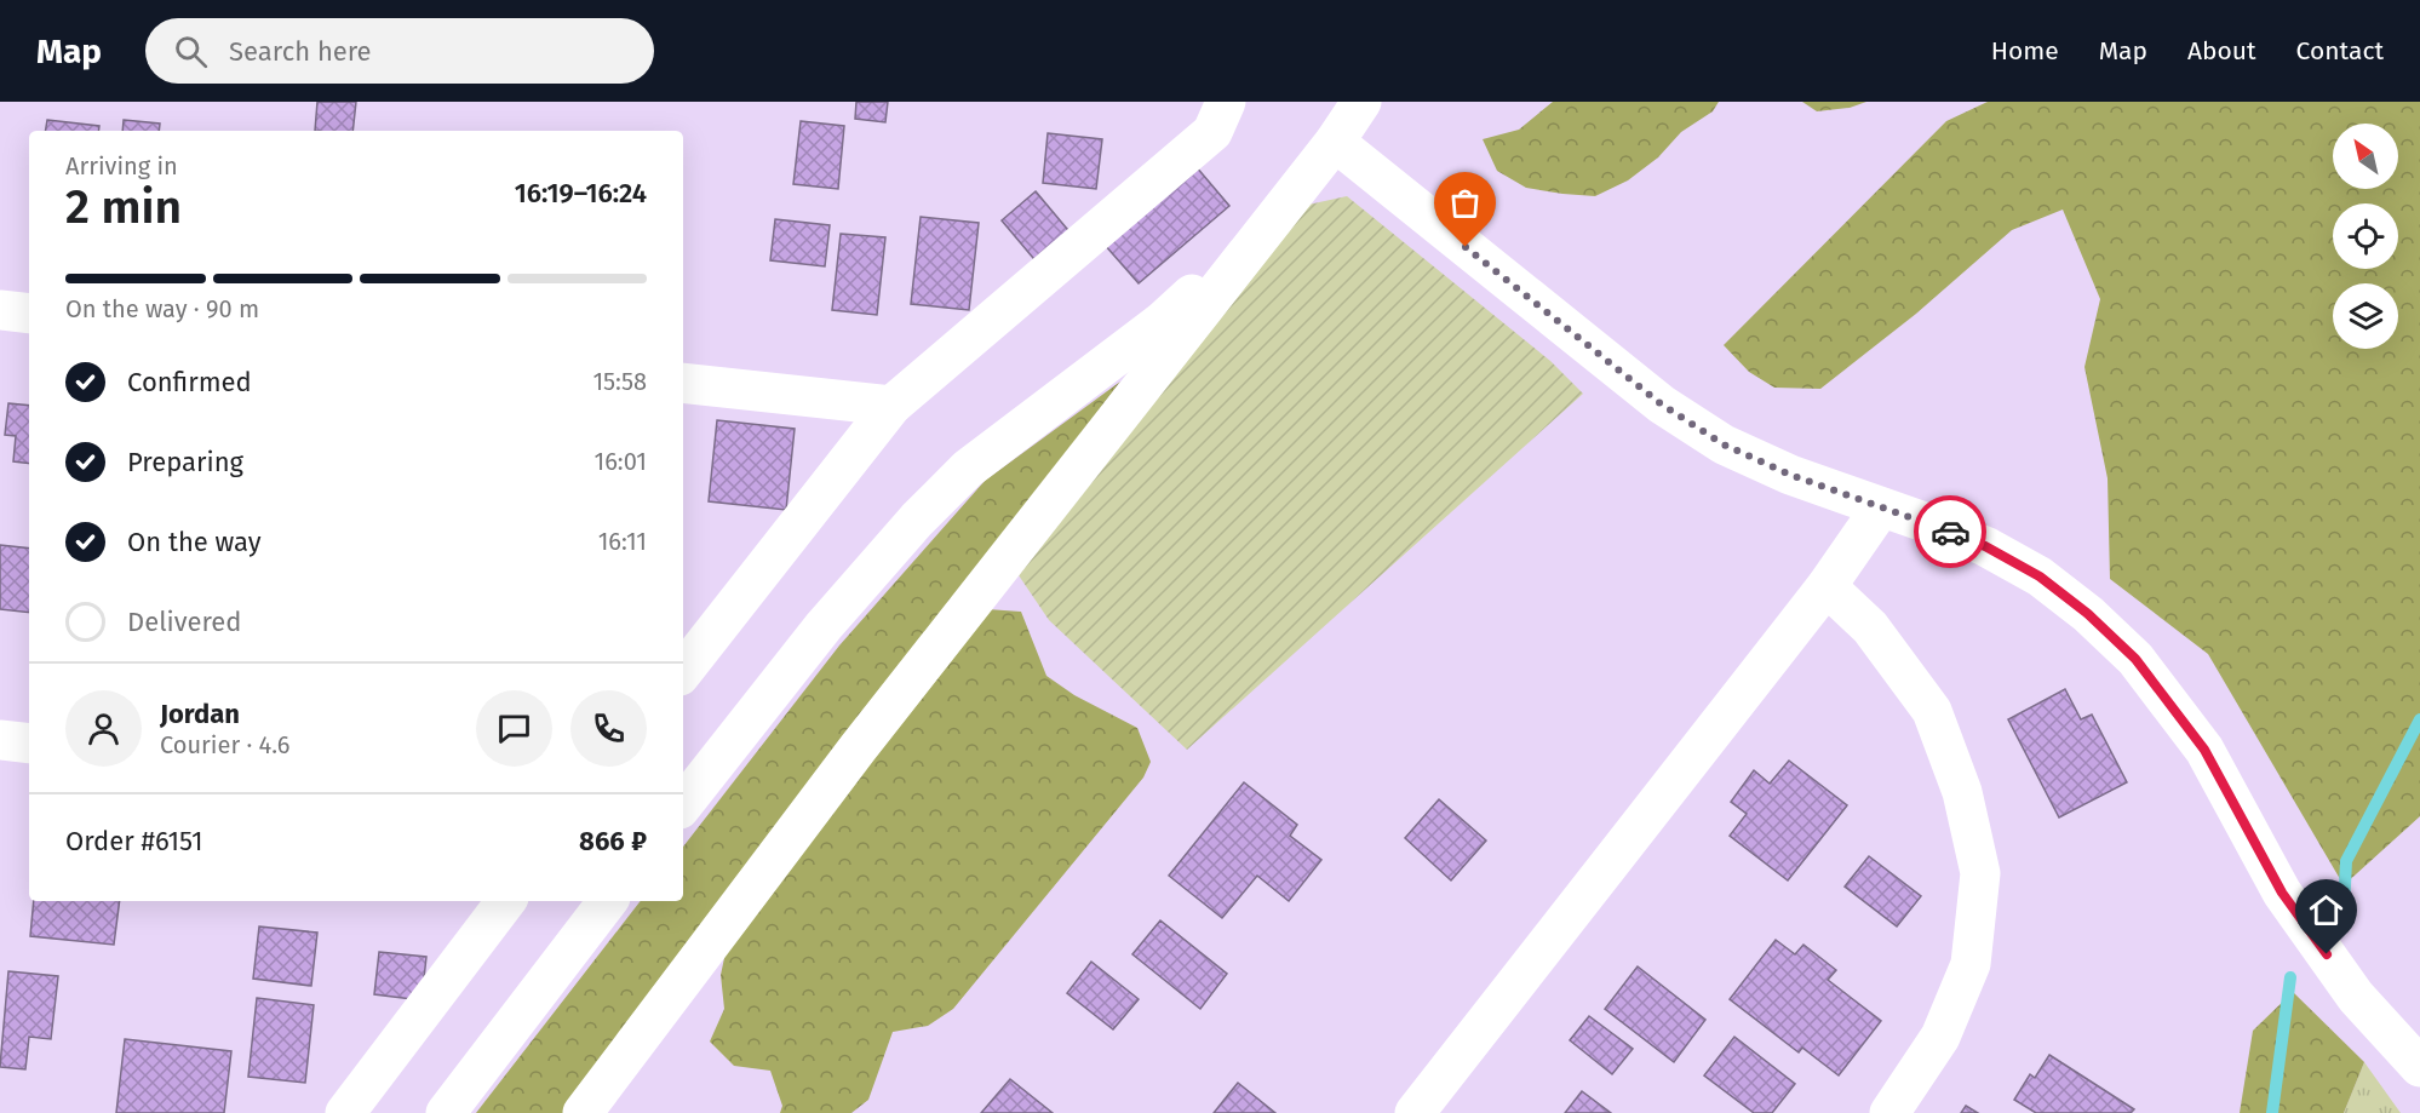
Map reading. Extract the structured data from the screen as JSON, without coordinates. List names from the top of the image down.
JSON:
{
  "north": "top left",
  "page": {
    "header": "Map",
    "search": "Search here",
    "nav": [
      "Home",
      "Map",
      "About",
      "Contact"
    ],
    "heading": ["2 min", "Arriving in", "16:19–16:24"],
    "panel": [
      "Jordan",
      "Courier · 4.6",
      "Order #6151",
      "866 ₽"
    ],
    "bar": "On the way · 90 m",
    "list": [
      ["Confirmed", "15:58"],
      ["Preparing", "16:01"],
      ["On the way", "16:11"],
      "Delivered"
    ]
  }
}
